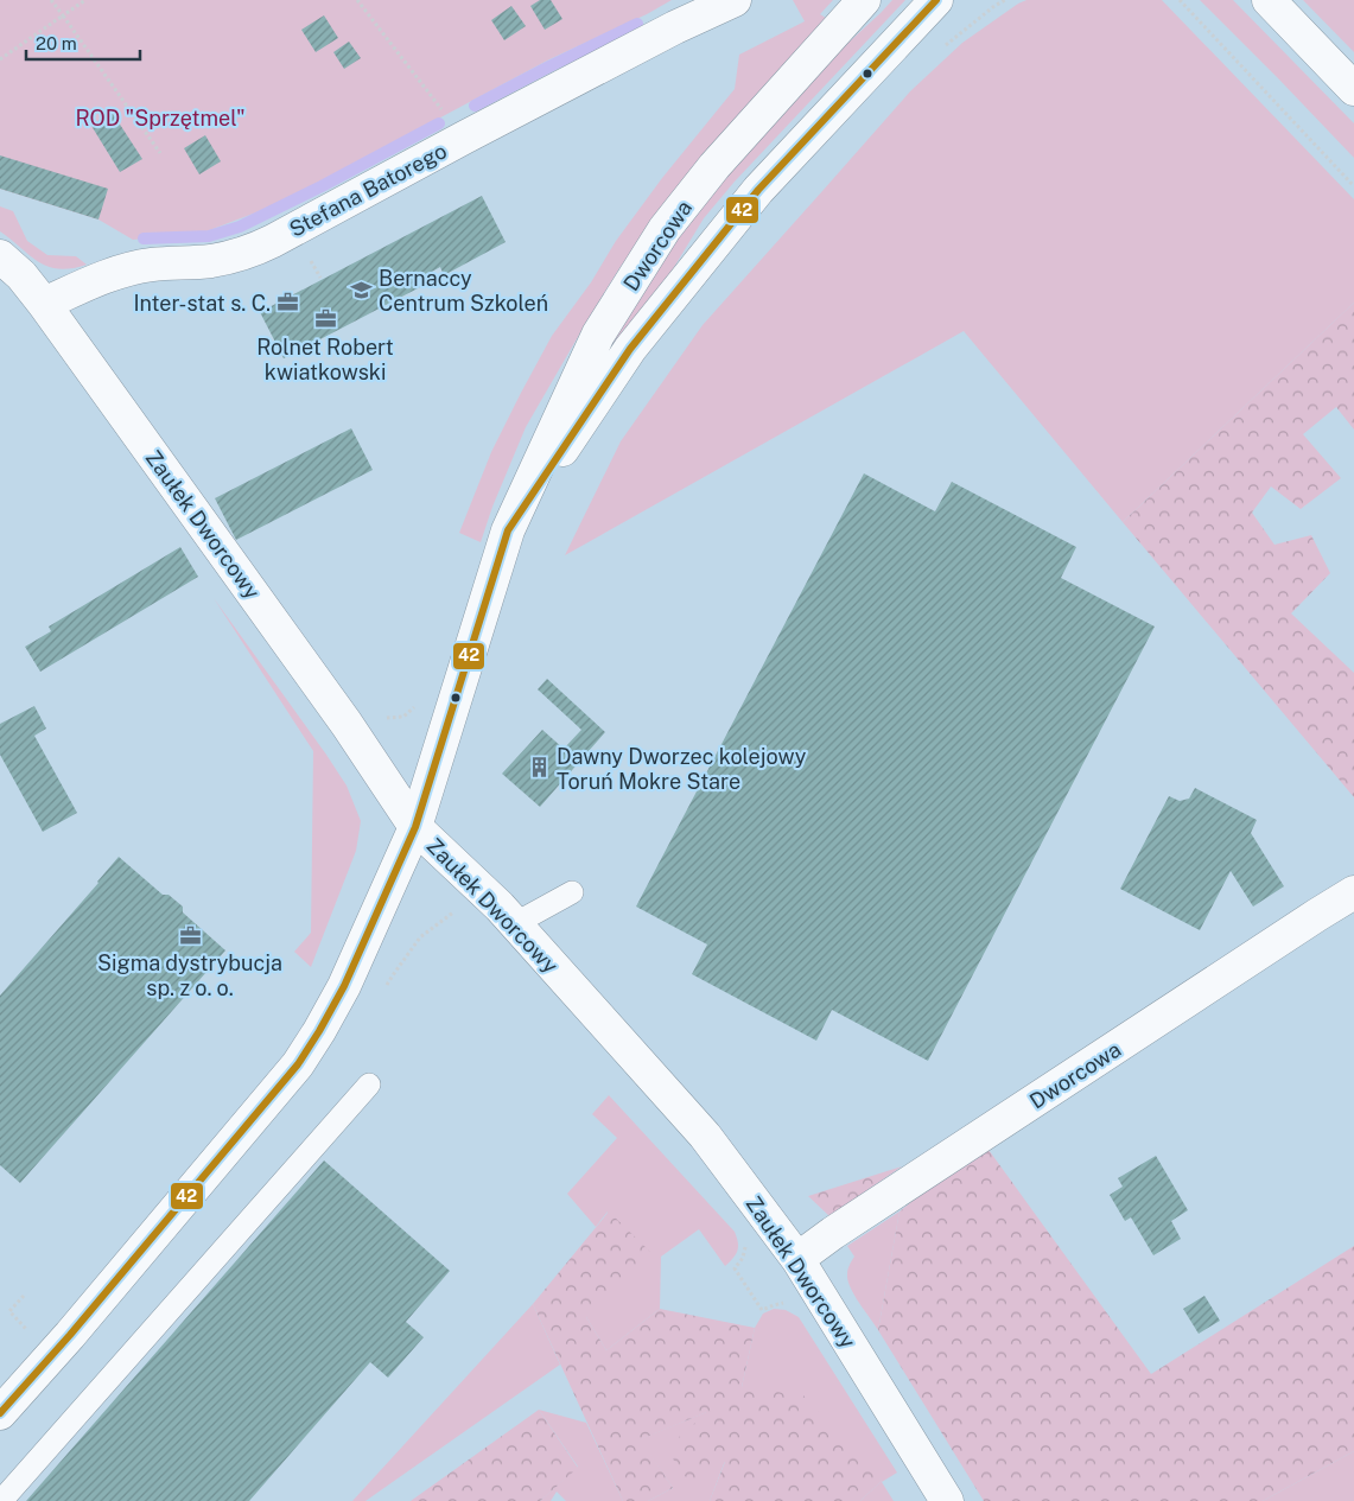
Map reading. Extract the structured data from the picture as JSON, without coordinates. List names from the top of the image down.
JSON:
{
  "streets": {
    "street": ["Stefana Batorego", "Dworcowa", "Zaułek Dworcowy"]
  },
  "crossings": [
    ["Stefana Batorego", "Zaułek Dworcowy"],
    ["Dworcowa", "Zaułek Dworcowy"]
  ],
  "parks": ["ROD \"Sprzętmel\""],
  "places": {
    "school or university": ["Bernaccy Centrum Szkoleń"],
    "office": ["Inter-stat s. C.", "Rolnet Robert kwiatkowski", "Sigma dystrybucja sp. z o. o."],
    "building": ["Dawny Dworzec kolejowy Toruń Mokre Stare"]
  },
  "lines": ["transit line 42"],
  "scale_bar": "20 m"
}
